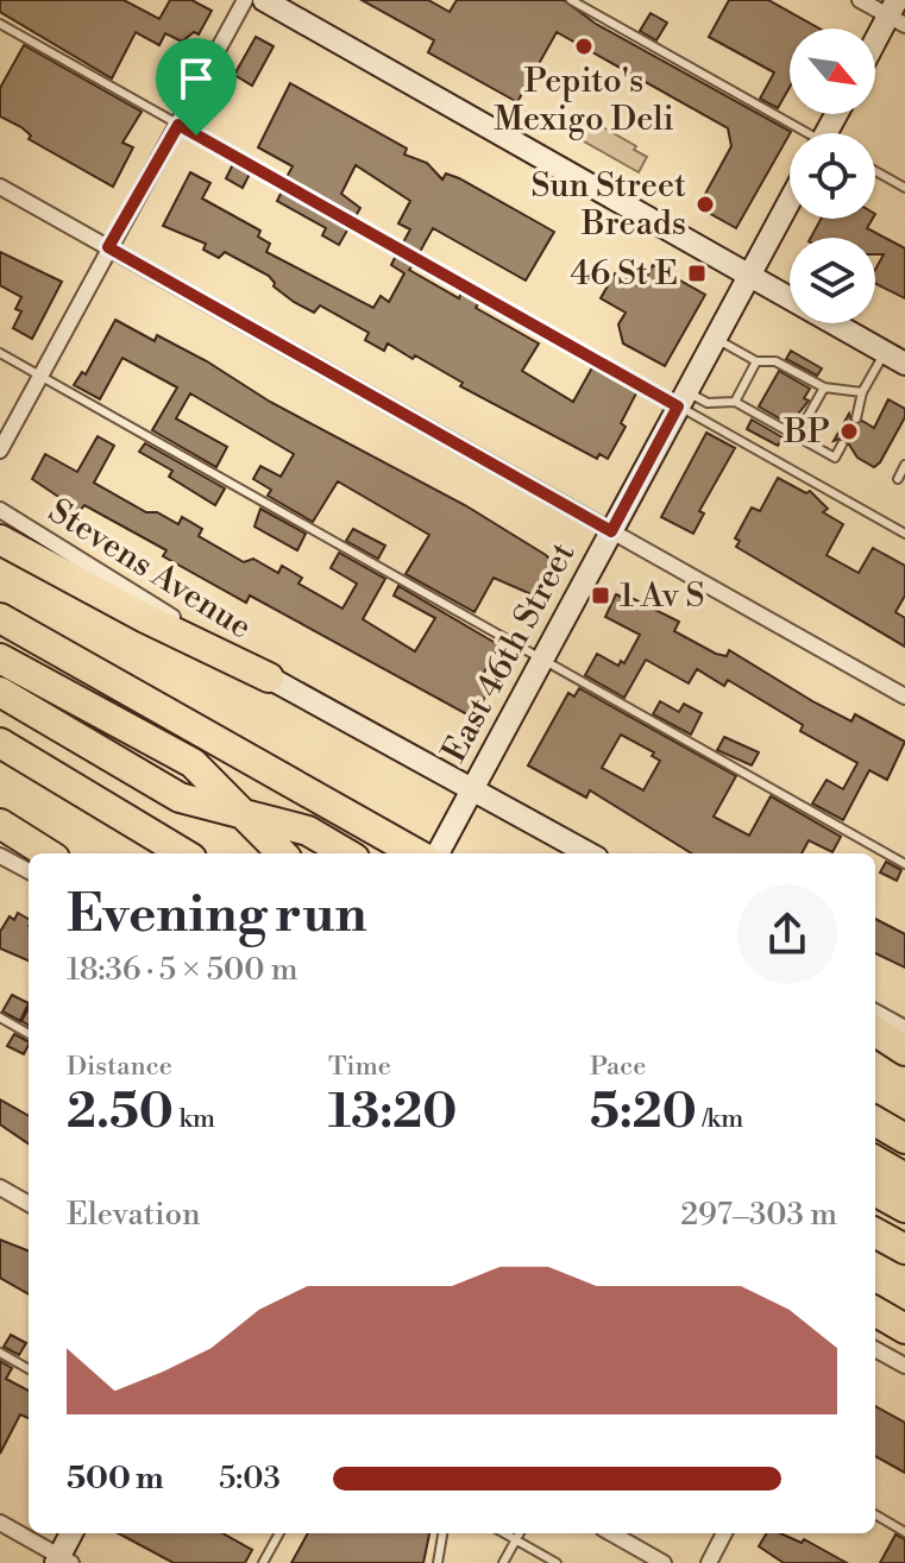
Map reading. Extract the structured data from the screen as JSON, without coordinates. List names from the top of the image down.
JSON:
{
  "streets": {
    "main road": ["East 46th Street"],
    "street": ["Stevens Avenue"]
  },
  "places": {
    "other": ["Pepito's Mexigo Deli", "Sun Street Breads", "BP"],
    "transit": ["46 St E", "1 Av S"]
  },
  "north": "bottom right",
  "page": {
    "heading": ["Evening run", "18:36 · 5 × 500 m"],
    "stats": [
      ["Distance", "2.50 km"],
      ["Time", "13:20"],
      ["Pace", "5:20 /km"]
    ],
    "chart": ["Elevation", "297–303 m"],
    "list": [
      {
        "name": "500 m",
        "note": "5:03"
      }
    ]
  }
}
